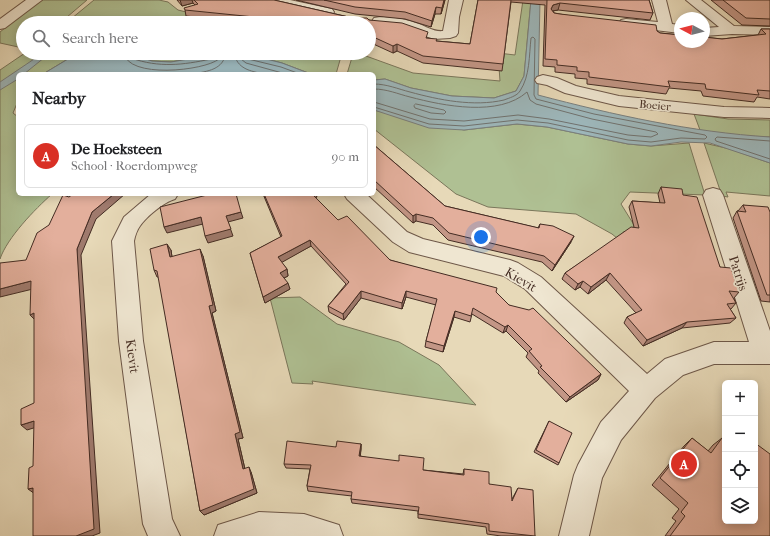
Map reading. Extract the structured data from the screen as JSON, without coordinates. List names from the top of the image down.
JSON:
{
  "streets": {
    "street": ["Boeier", "Patrijs", "Kievit"]
  },
  "north": "left",
  "page": {
    "search": "Search here",
    "heading": "Nearby",
    "list": [
      {
        "mark": "A",
        "name": "De Hoeksteen",
        "note": "School · Roerdompweg",
        "value": "90 m"
      }
    ],
    "map_buttons": ["+", "−"],
    "pins": "A"
  }
}
